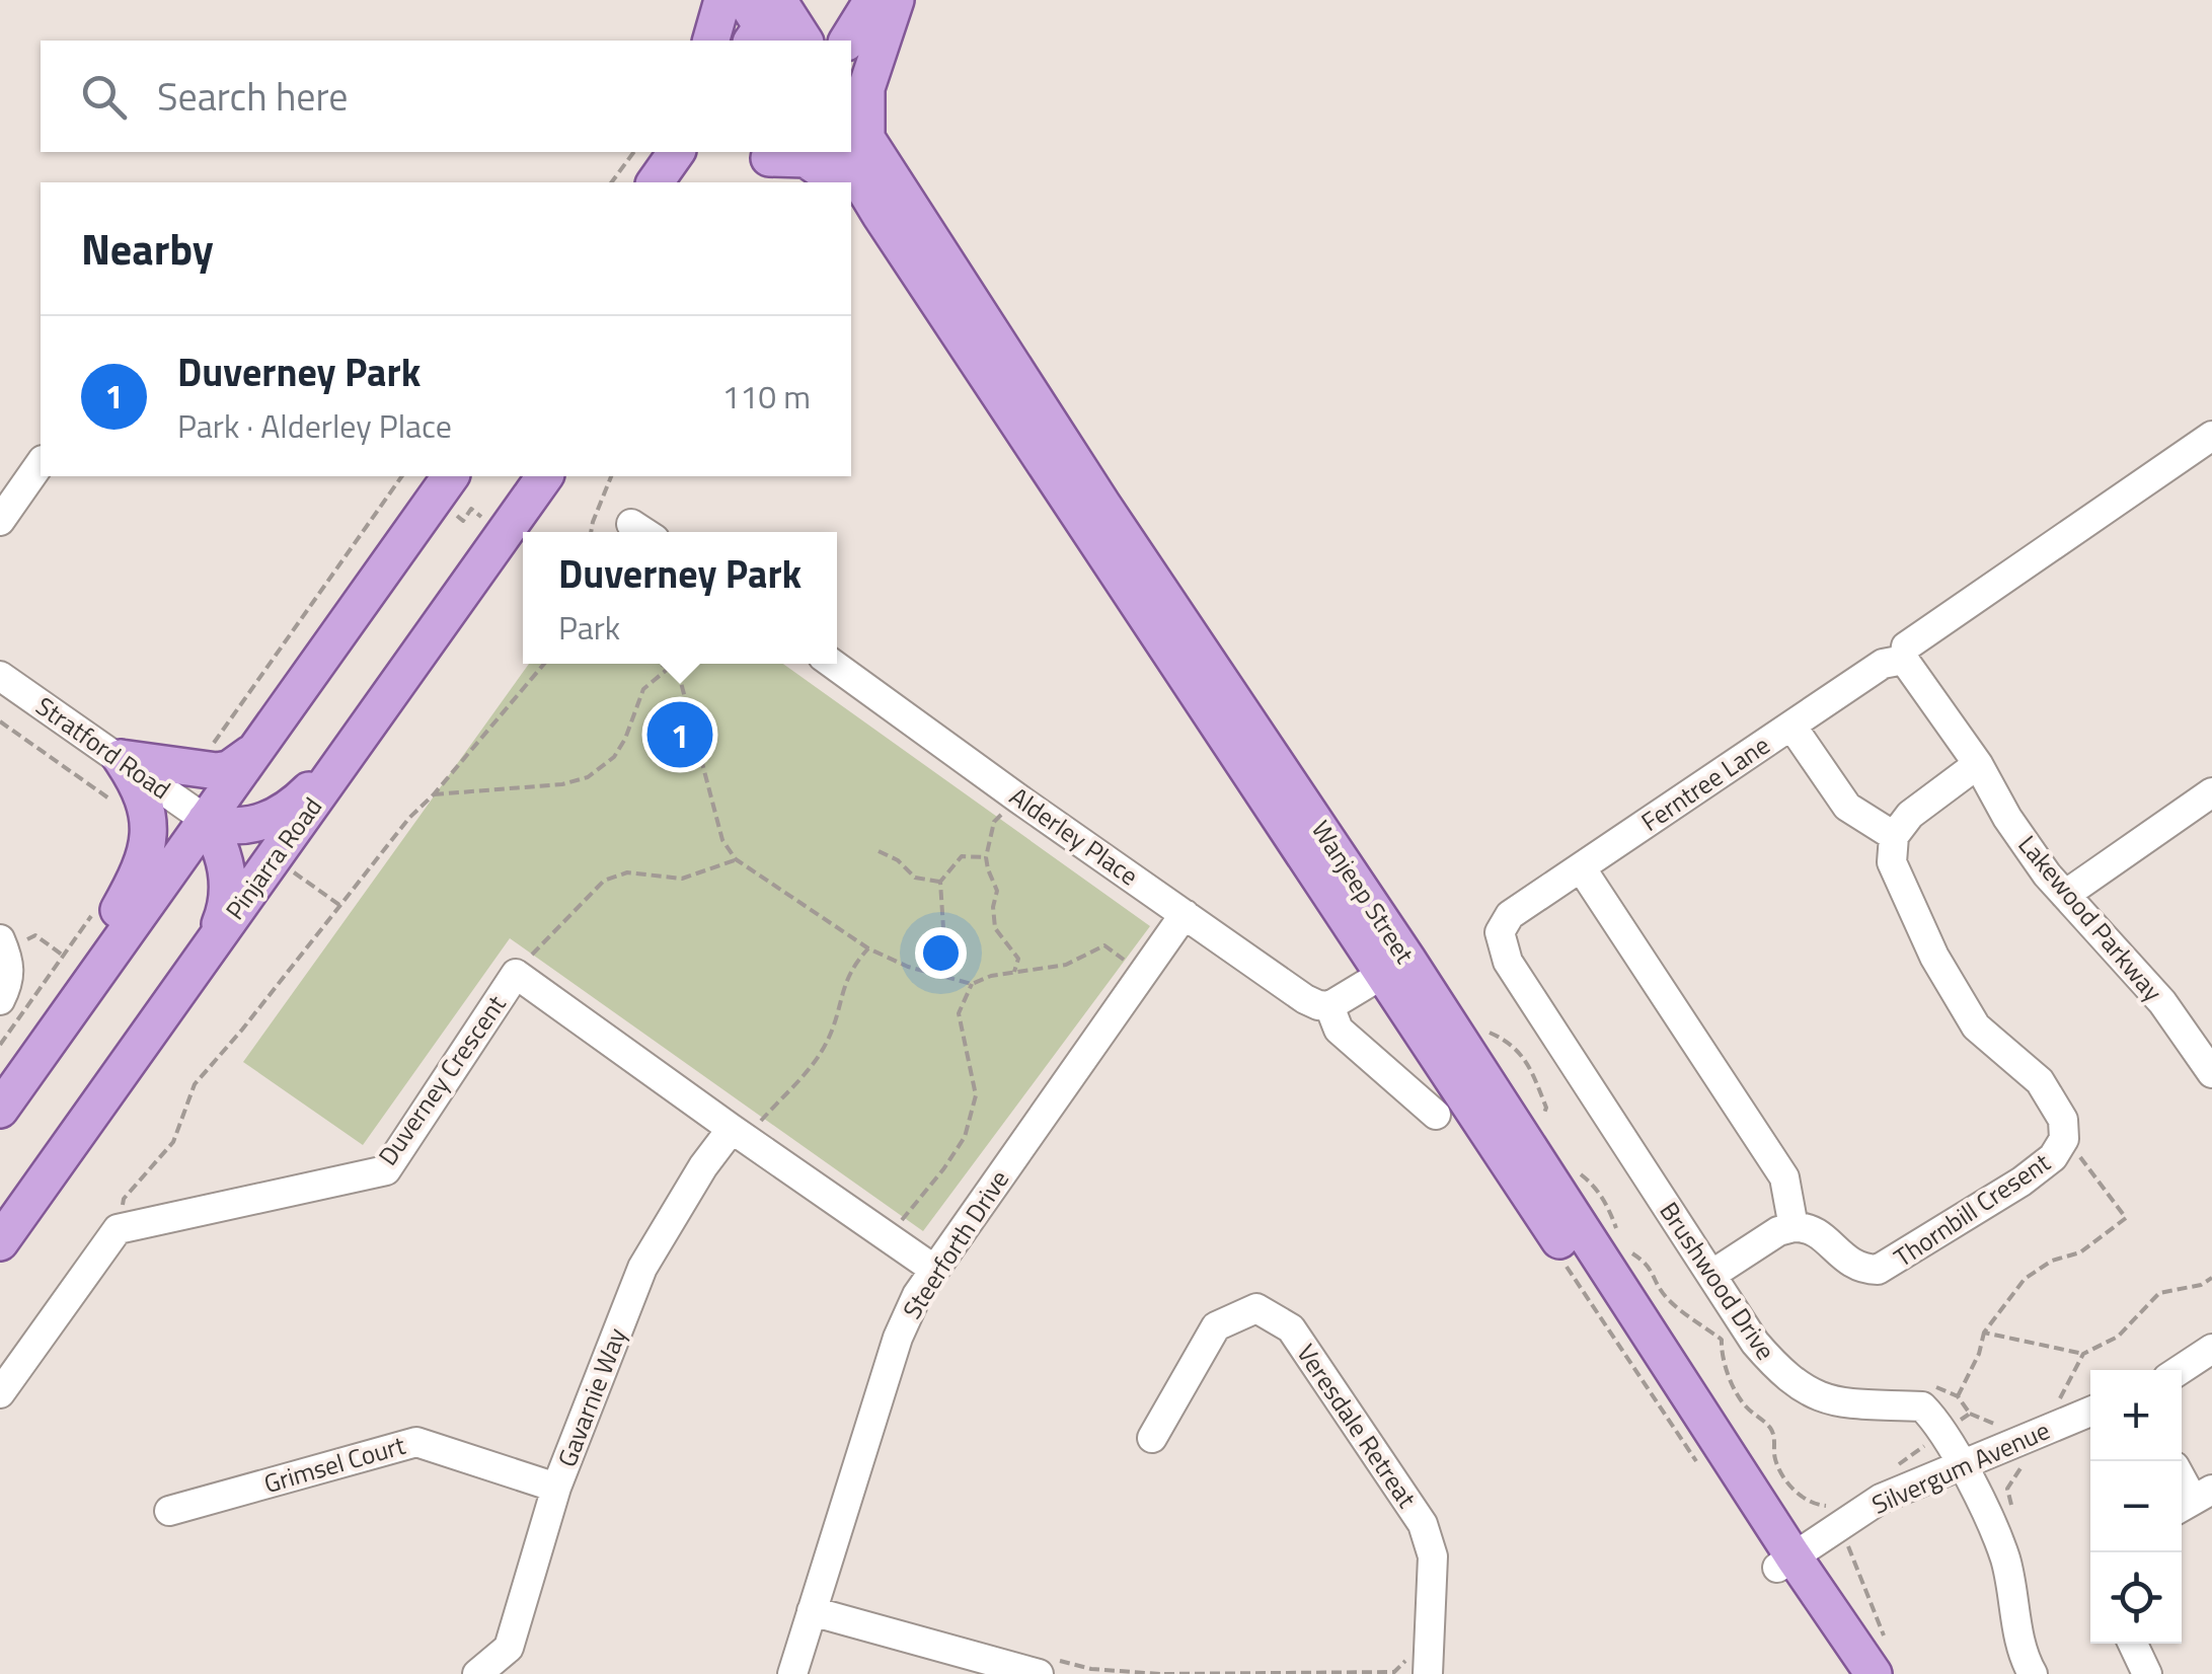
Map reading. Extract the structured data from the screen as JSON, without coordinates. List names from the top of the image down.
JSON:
{
  "streets": {
    "main road": ["Pinjarra Road", "Wanjeep Street"],
    "street": [
      "Stratford Road",
      "Ferntree Lane",
      "Alderley Place",
      "Lakewood Parkway",
      "Duverney Crescent",
      "Thornbill Cresent",
      "Steerforth Drive",
      "Brushwood Drive",
      "Gavarnie Way",
      "Veresdale Retreat",
      "Grimsel Court",
      "Silvergum Avenue"
    ]
  },
  "crossings": [
    ["Ferntree Lane", "Lakewood Parkway"],
    ["Ferntree Lane", "Brushwood Drive"],
    ["Alderley Place", "Steerforth Drive"],
    ["Wanjeep Street", "Silvergum Avenue"],
    ["Duverney Crescent", "Steerforth Drive"],
    ["Duverney Crescent", "Gavarnie Way"],
    ["Brushwood Drive", "Silvergum Avenue"],
    ["Gavarnie Way", "Grimsel Court"]
  ],
  "page": {
    "search": "Search here",
    "heading": "Nearby",
    "list": [
      {
        "mark": "1",
        "name": "Duverney Park",
        "note": "Park · Alderley Place",
        "value": "110 m"
      }
    ],
    "popup": ["Duverney Park", "Park"],
    "pins": "1",
    "map_buttons": ["+", "−"]
  }
}
